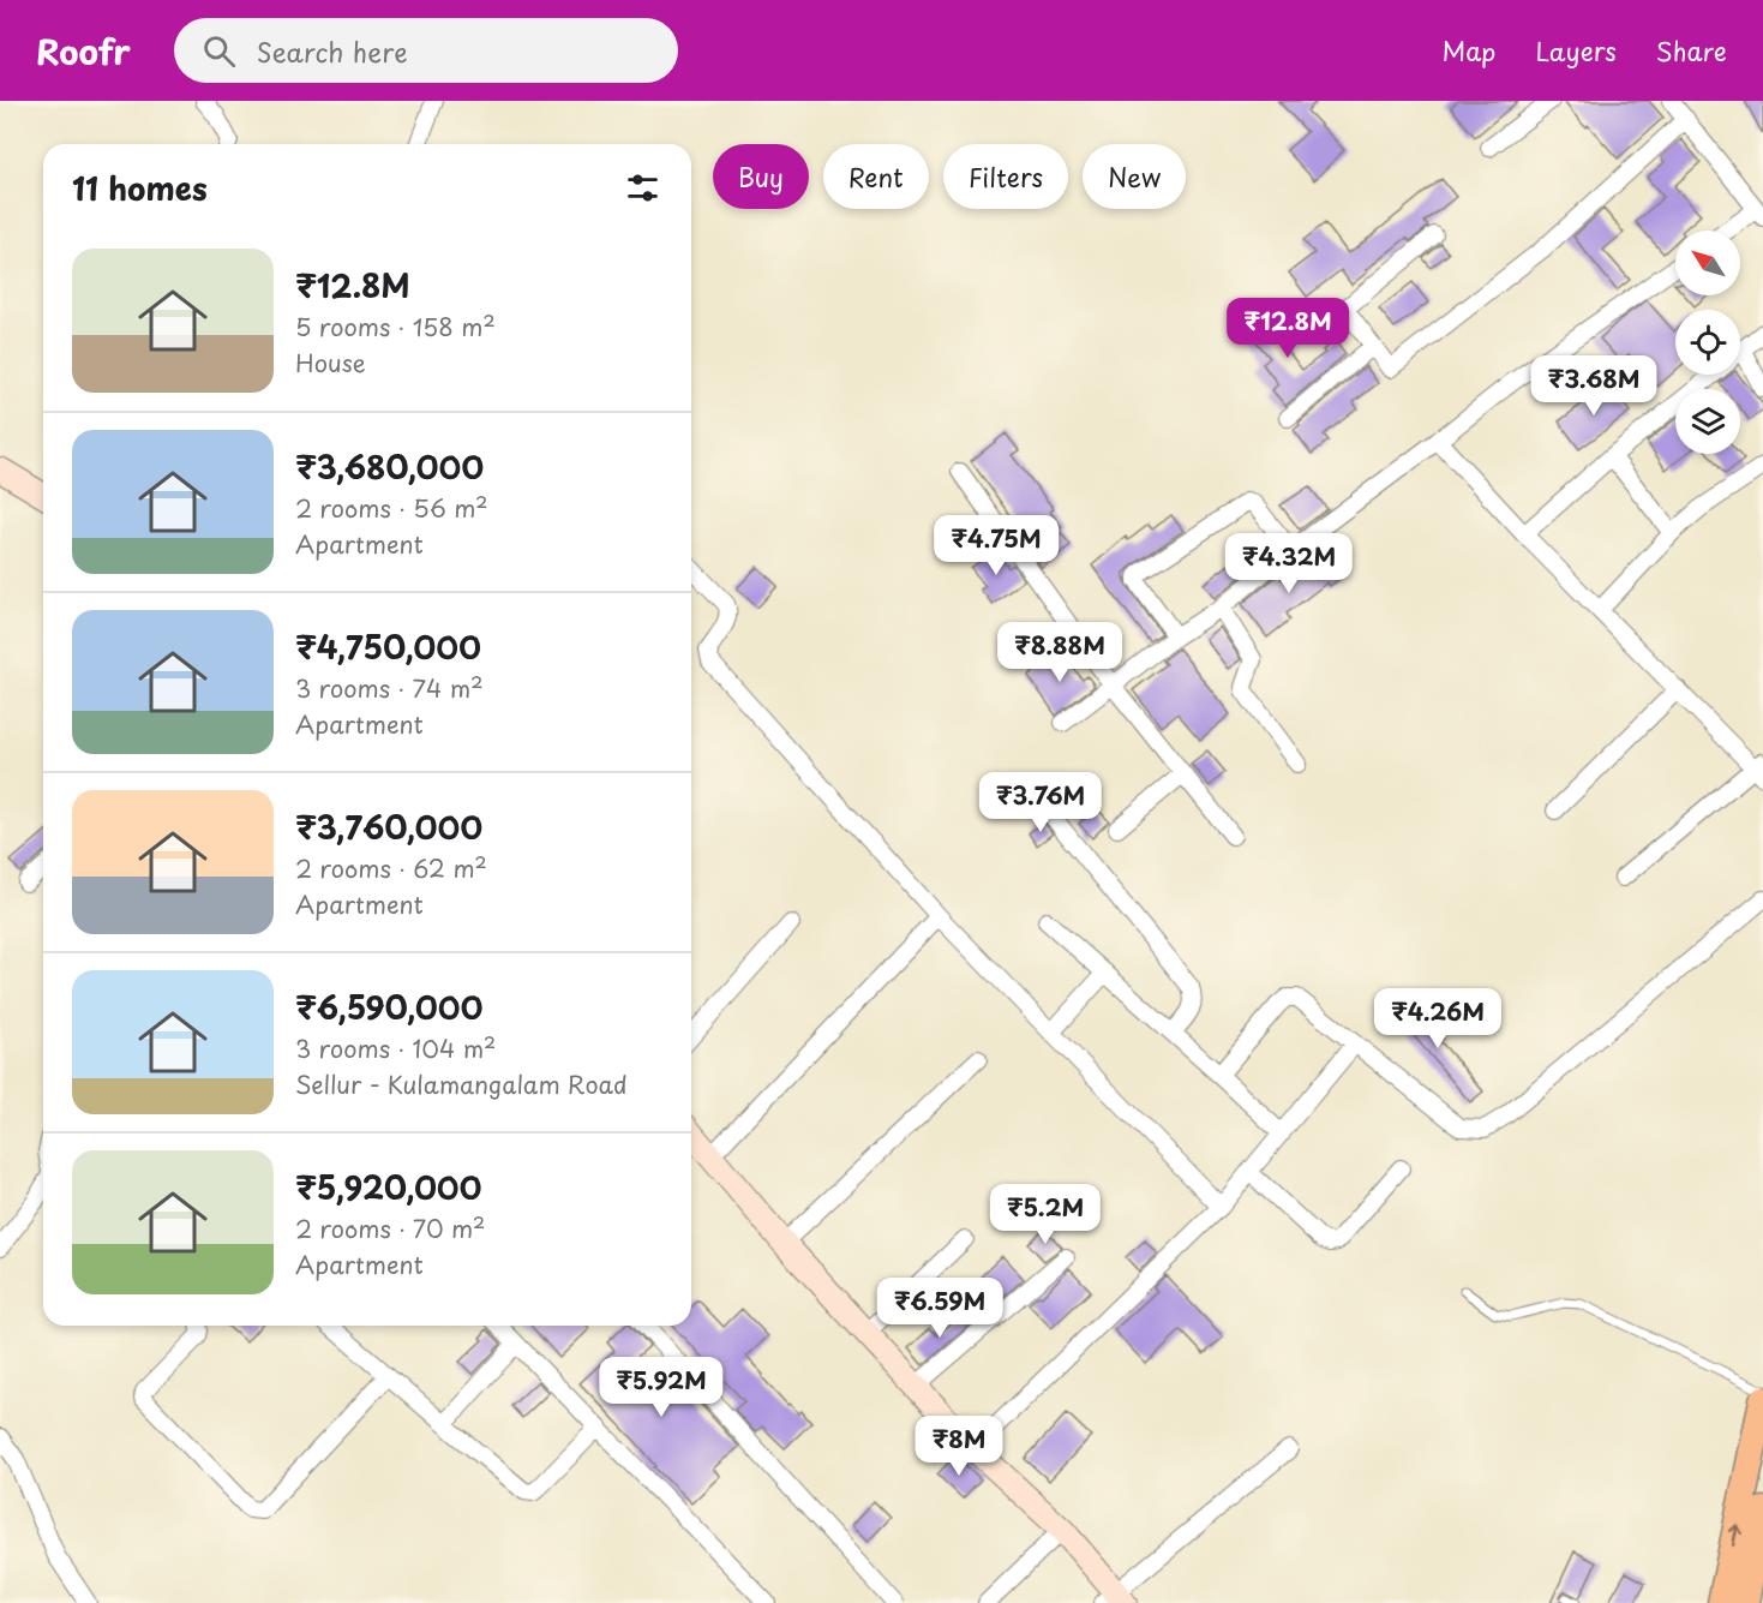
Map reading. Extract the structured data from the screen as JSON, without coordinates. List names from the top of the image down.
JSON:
{
  "north": "top left",
  "page": {
    "header": "Roofr",
    "search": "Search here",
    "nav": ["Map", "Layers", "Share"],
    "chip": [
      "Buy",
      "Rent",
      "Filters",
      "New"
    ],
    "heading": "11 homes",
    "list": [
      {
        "name": "₹12.8M",
        "note": "5 rooms · 158 m² · House"
      },
      {
        "name": "₹3,680,000",
        "note": "2 rooms · 56 m² · Apartment"
      },
      {
        "name": "₹4,750,000",
        "note": "3 rooms · 74 m² · Apartment"
      },
      {
        "name": "₹3,760,000",
        "note": "2 rooms · 62 m² · Apartment"
      },
      {
        "name": "₹6,590,000",
        "note": "3 rooms · 104 m² · Sellur - Kulamangalam Road"
      },
      {
        "name": "₹5,920,000",
        "note": "2 rooms · 70 m² · Apartment"
      }
    ],
    "price": [
      "₹12.8M",
      "₹3.68M",
      "₹4.75M",
      "₹4.32M",
      "₹8.88M",
      "₹3.76M",
      "₹4.26M",
      "₹5.2M",
      "₹6.59M",
      "₹5.92M",
      "₹8M"
    ]
  }
}
